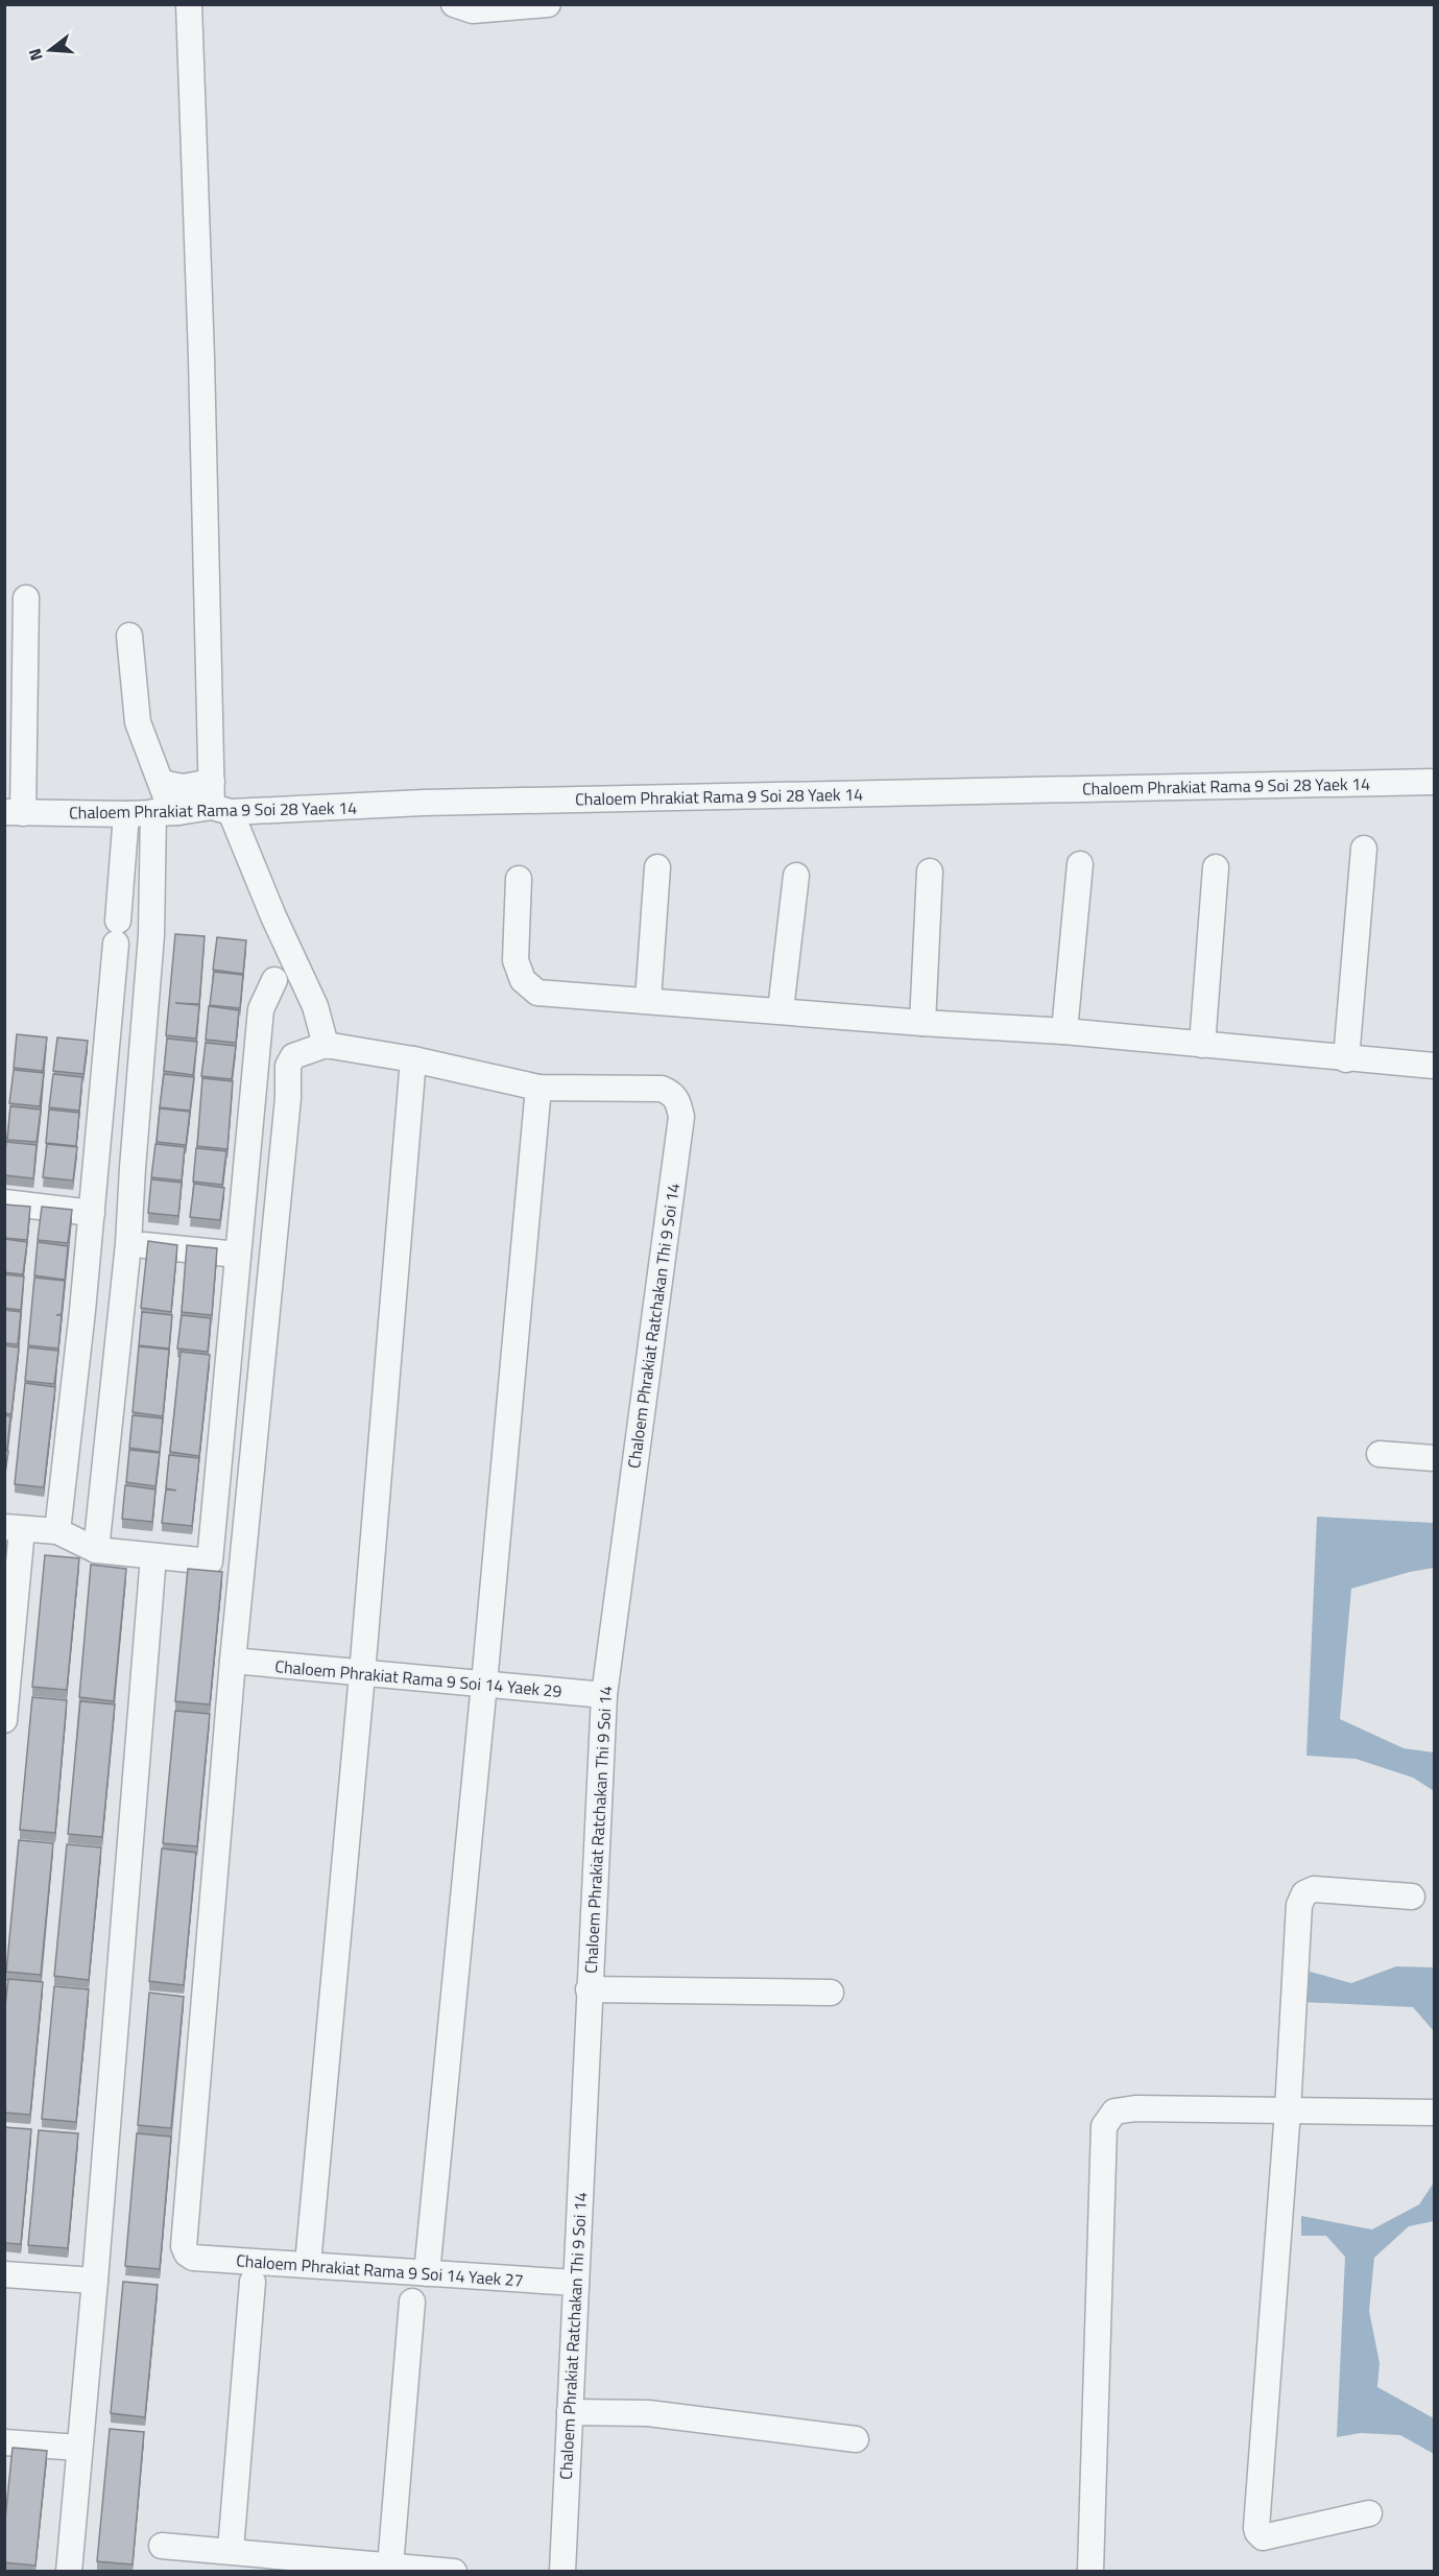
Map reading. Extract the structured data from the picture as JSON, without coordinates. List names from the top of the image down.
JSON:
{
  "streets": {
    "street": [
      "Chaloem Phrakiat Rama 9 Soi 28 Yaek 14",
      "Chaloem Phrakiat Ratchakan Thi 9 Soi 14",
      "Chaloem Phrakiat Rama 9 Soi 14 Yaek 29",
      "Chaloem Phrakiat Rama 9 Soi 14 Yaek 27"
    ]
  },
  "crossings": [
    ["Chaloem Phrakiat Ratchakan Thi 9 Soi 14", "Chaloem Phrakiat Rama 9 Soi 14 Yaek 29"],
    ["Chaloem Phrakiat Ratchakan Thi 9 Soi 14", "Chaloem Phrakiat Rama 9 Soi 14 Yaek 27"],
    ["Chaloem Phrakiat Rama 9 Soi 14 Yaek 29", "Chaloem Phrakiat Rama 9 Soi 14 Yaek 27"]
  ],
  "north": "left"
}
